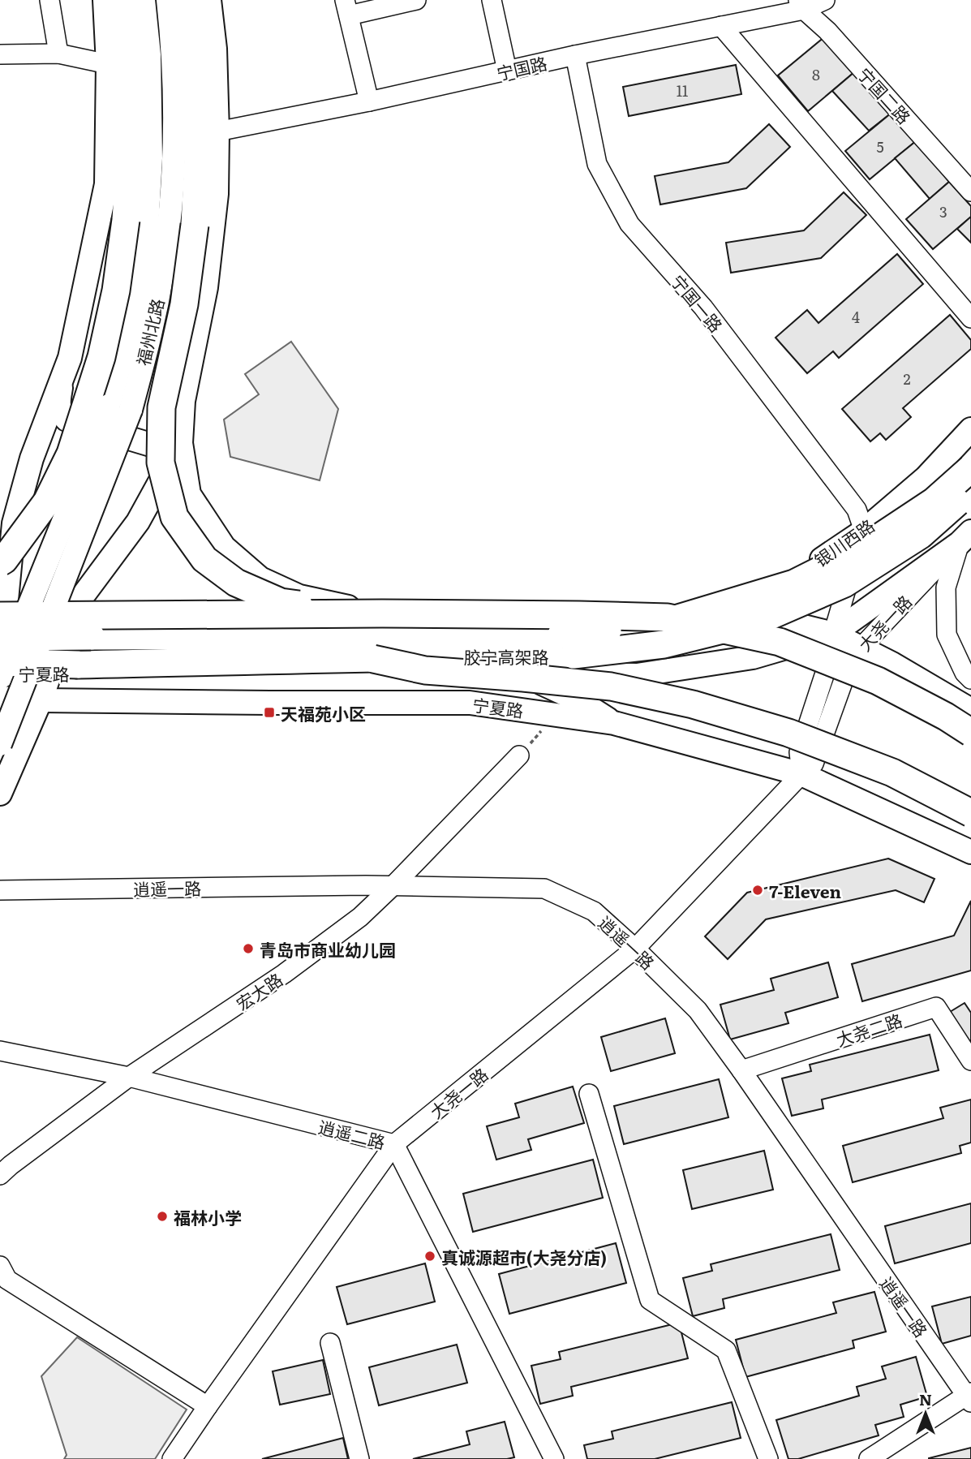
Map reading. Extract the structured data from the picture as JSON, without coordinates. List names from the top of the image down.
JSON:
{
  "streets": {
    "highway": ["胶宁高架路"],
    "main road": ["福州北路", "银川西路", "宁夏路"],
    "street": [
      "宁国路",
      "宁国二路",
      "宁国一路",
      "大尧一路",
      "逍遥一路",
      "宏大路",
      "大尧二路",
      "逍遥二路"
    ]
  },
  "crossings": [
    ["宁国路", "宁国二路"],
    ["宁国路", "宁国一路"],
    ["宁国一路", "银川西路"],
    ["宁国一路", "大尧一路"],
    ["福州北路", "胶宁高架路"],
    ["银川西路", "大尧一路"],
    ["大尧一路", "宁夏路"],
    ["大尧一路", "逍遥一路"],
    ["大尧一路", "逍遥二路"],
    ["逍遥一路", "宏大路"],
    ["逍遥一路", "大尧二路"],
    ["宏大路", "逍遥二路"]
  ],
  "places": {
    "transit": ["天福苑小区"],
    "other": [
      "7-Eleven",
      "青岛市商业幼儿园",
      "福林小学",
      "真诚源超市(大尧分店)"
    ]
  },
  "house_numbers": [
    "8",
    "11",
    "5",
    "3",
    "4",
    "2"
  ],
  "north": "top"
}
